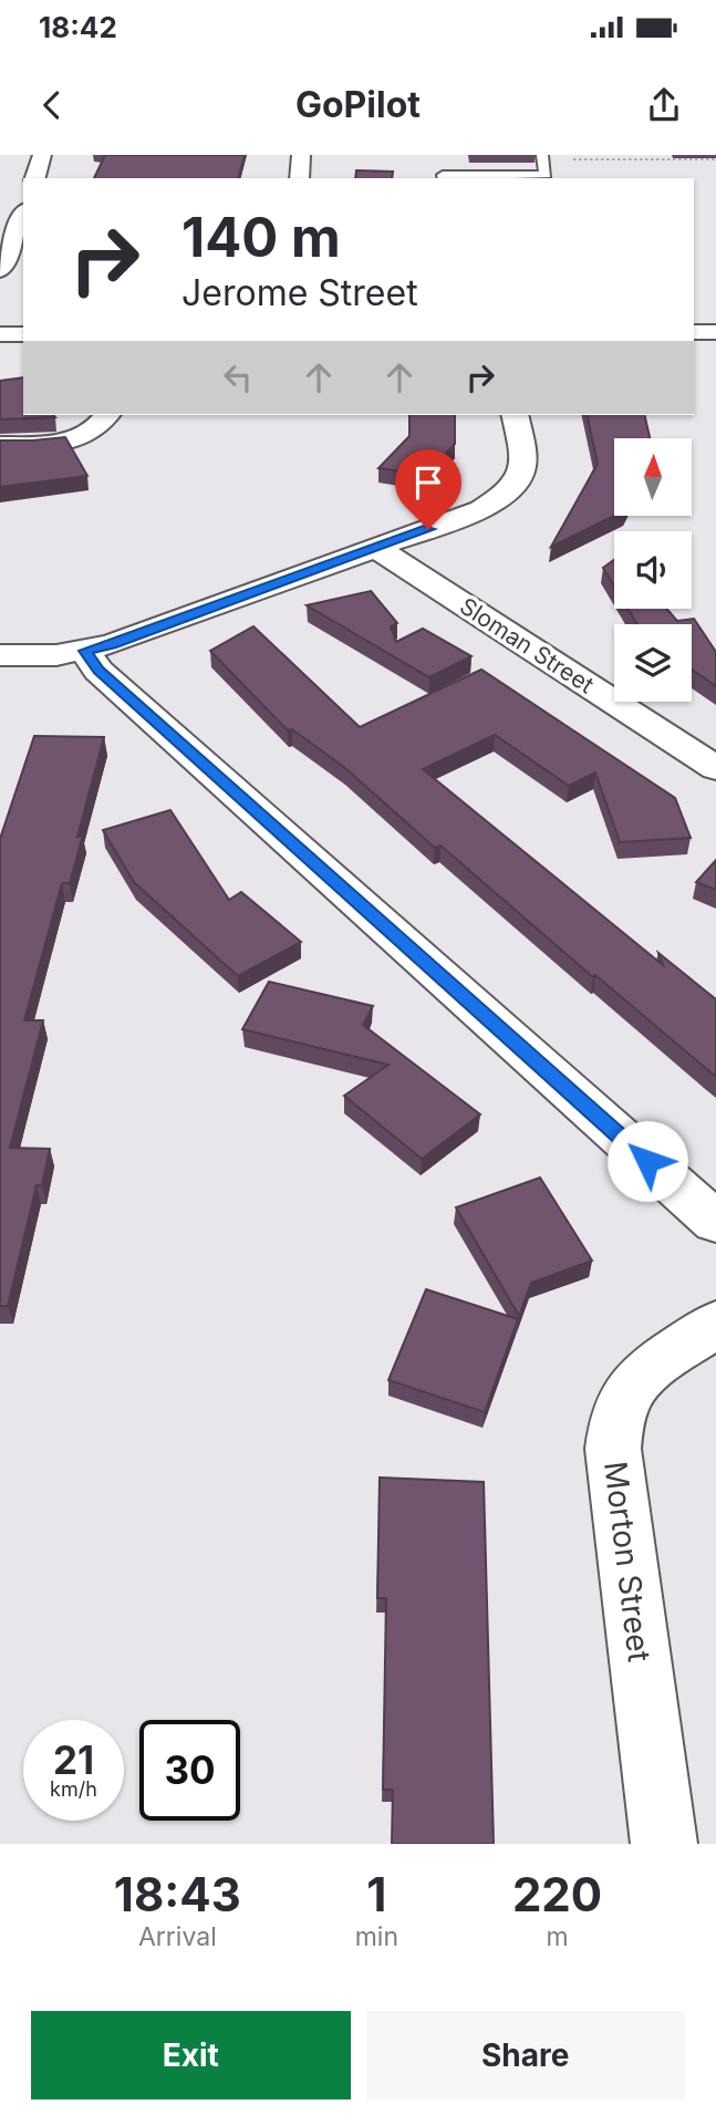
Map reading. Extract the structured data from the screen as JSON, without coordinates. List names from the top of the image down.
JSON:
{
  "streets": {
    "street": ["Sloman Street", "Morton Street"]
  },
  "north": "top",
  "page": {
    "status": "18:42",
    "header": "GoPilot",
    "turn": ["140 m", "Jerome Street"],
    "speed": "21 km/h",
    "limit": "30",
    "eta": [
      "18:43",
      "Arrival",
      "1",
      "min",
      "220",
      "m"
    ],
    "buttons": ["Exit", "Share"]
  }
}
